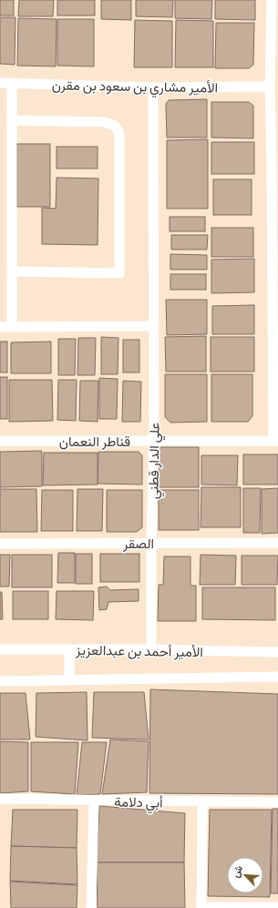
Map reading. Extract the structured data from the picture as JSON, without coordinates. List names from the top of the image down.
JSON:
{
  "streets": {
    "street": [
      "الأمير مشاري بن سعود بن مقرن",
      "قناطر النعمان",
      "علي الدار قطني",
      "الصقر",
      "الأمير أحمد بن عبدالعزيز",
      "أبي دلامة"
    ]
  },
  "crossings": [
    ["الأمير مشاري بن سعود بن مقرن", "علي الدار قطني"],
    ["قناطر النعمان", "علي الدار قطني"],
    ["علي الدار قطني", "الصقر"],
    ["علي الدار قطني", "الأمير أحمد بن عبدالعزيز"]
  ],
  "north": "top left"
}
